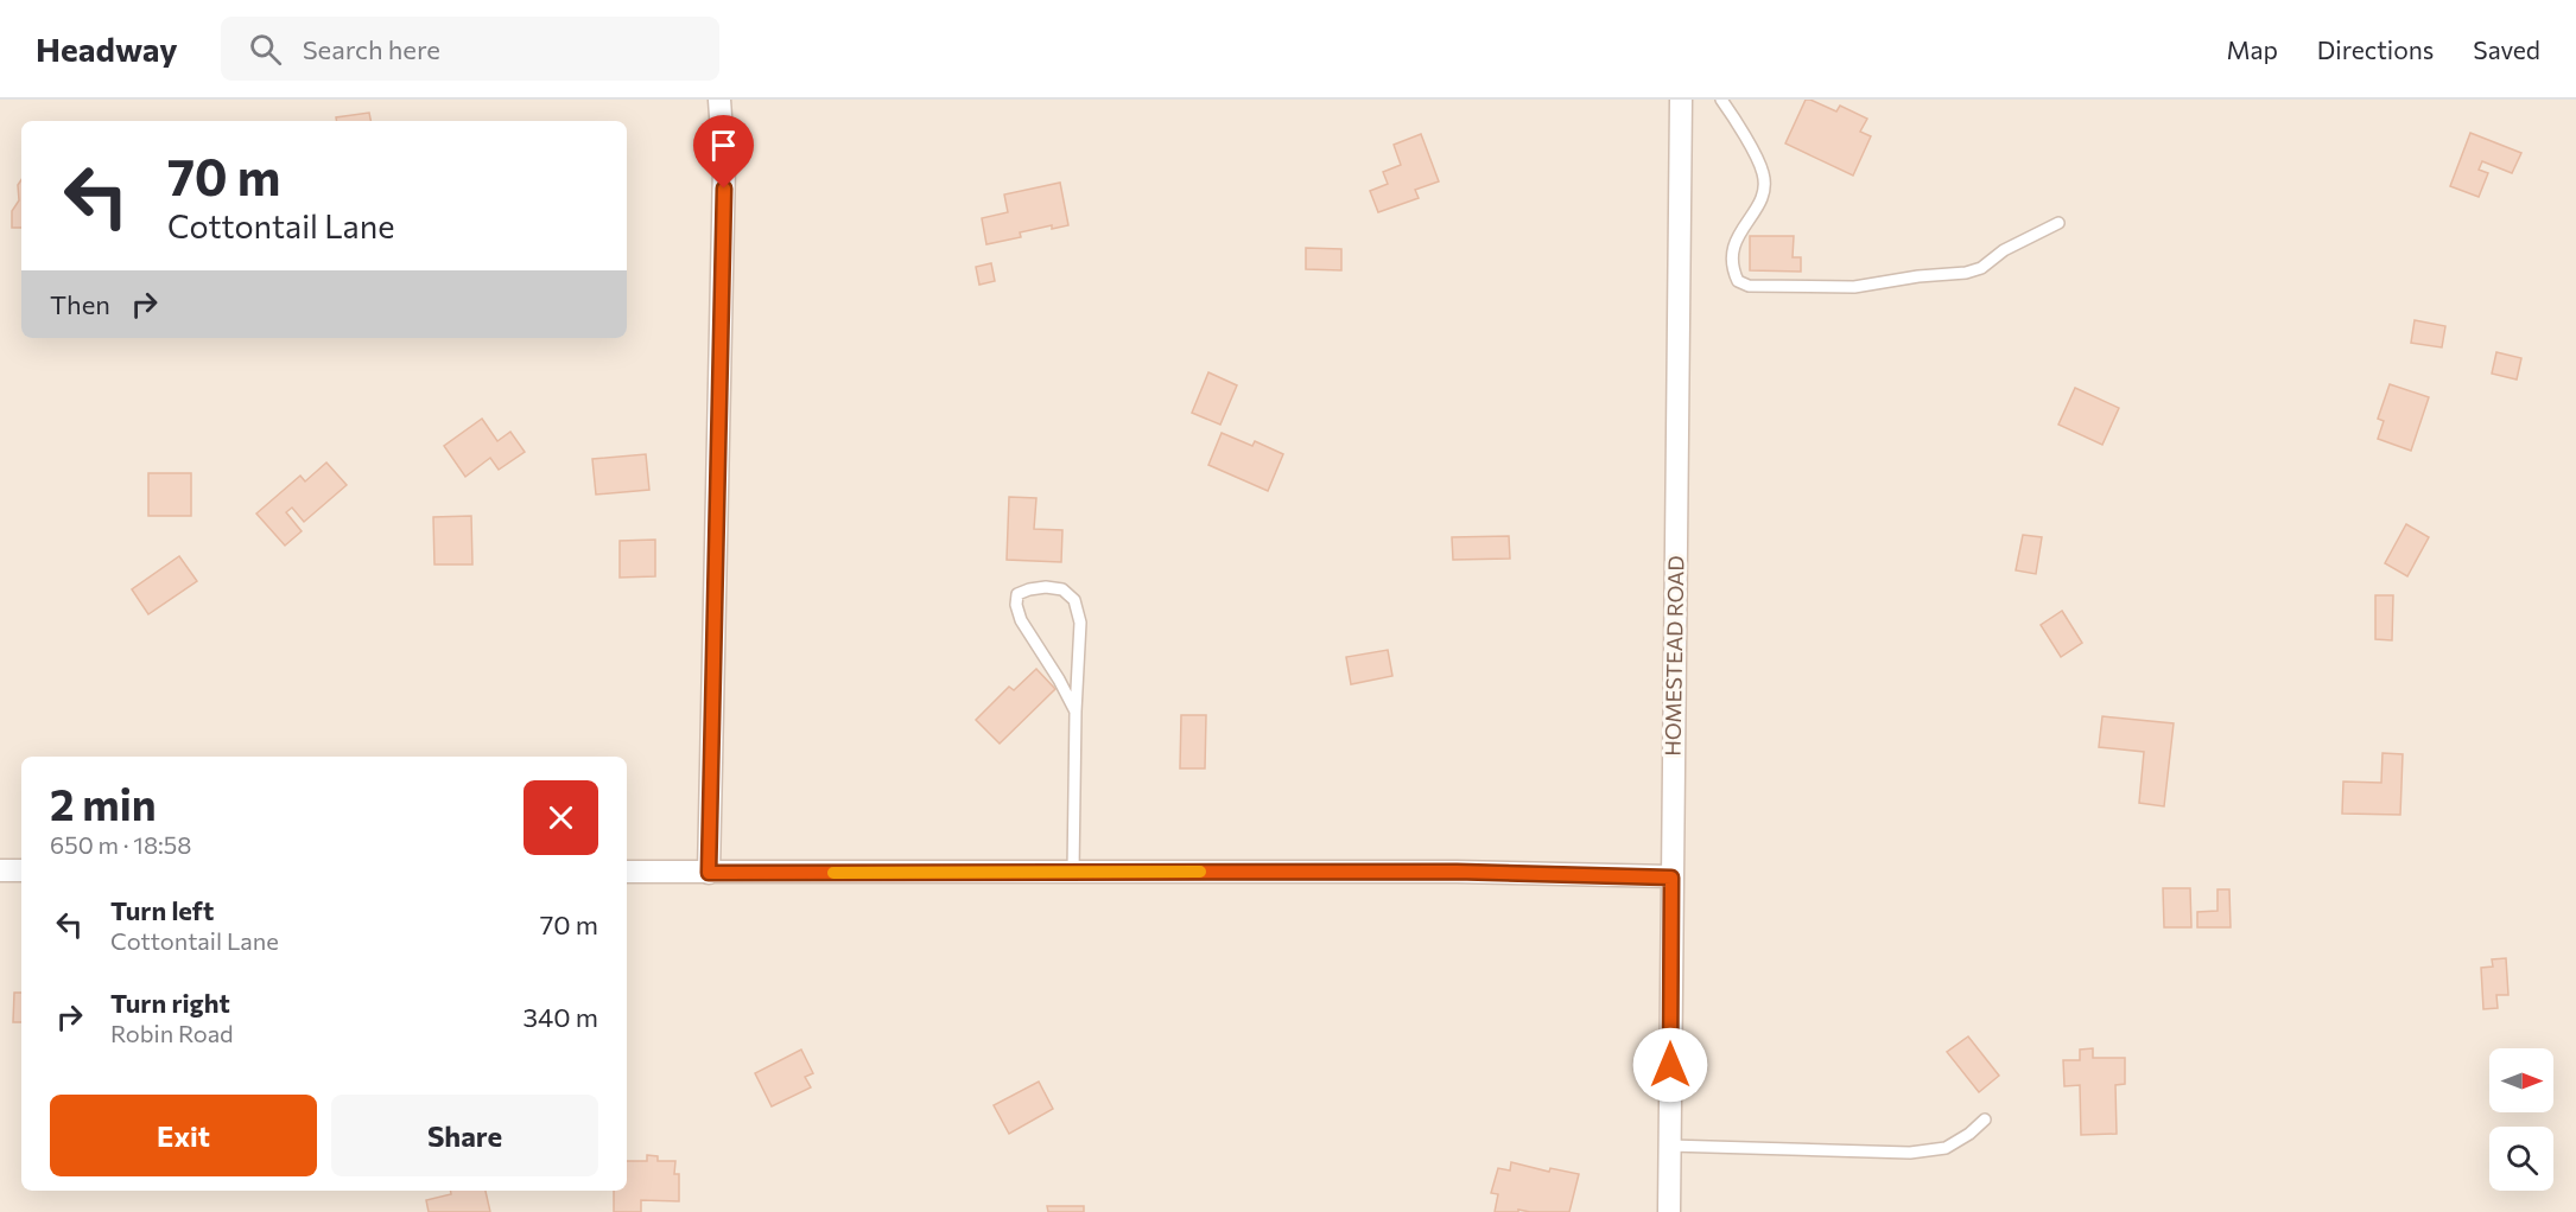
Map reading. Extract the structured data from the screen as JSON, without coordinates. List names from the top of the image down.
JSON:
{
  "streets": {
    "street": ["HOMESTEAD ROAD"]
  },
  "north": "right",
  "page": {
    "header": "Headway",
    "search": "Search here",
    "nav": ["Map", "Directions", "Saved"],
    "turn": ["70 m", "Cottontail Lane"],
    "then": "Then",
    "heading": ["2 min", "650 m · 18:58"],
    "list": [
      {
        "name": "Turn left",
        "note": "Cottontail Lane",
        "value": "70 m"
      },
      {
        "name": "Turn right",
        "note": "Robin Road",
        "value": "340 m"
      }
    ],
    "buttons": ["Exit", "Share"]
  }
}
